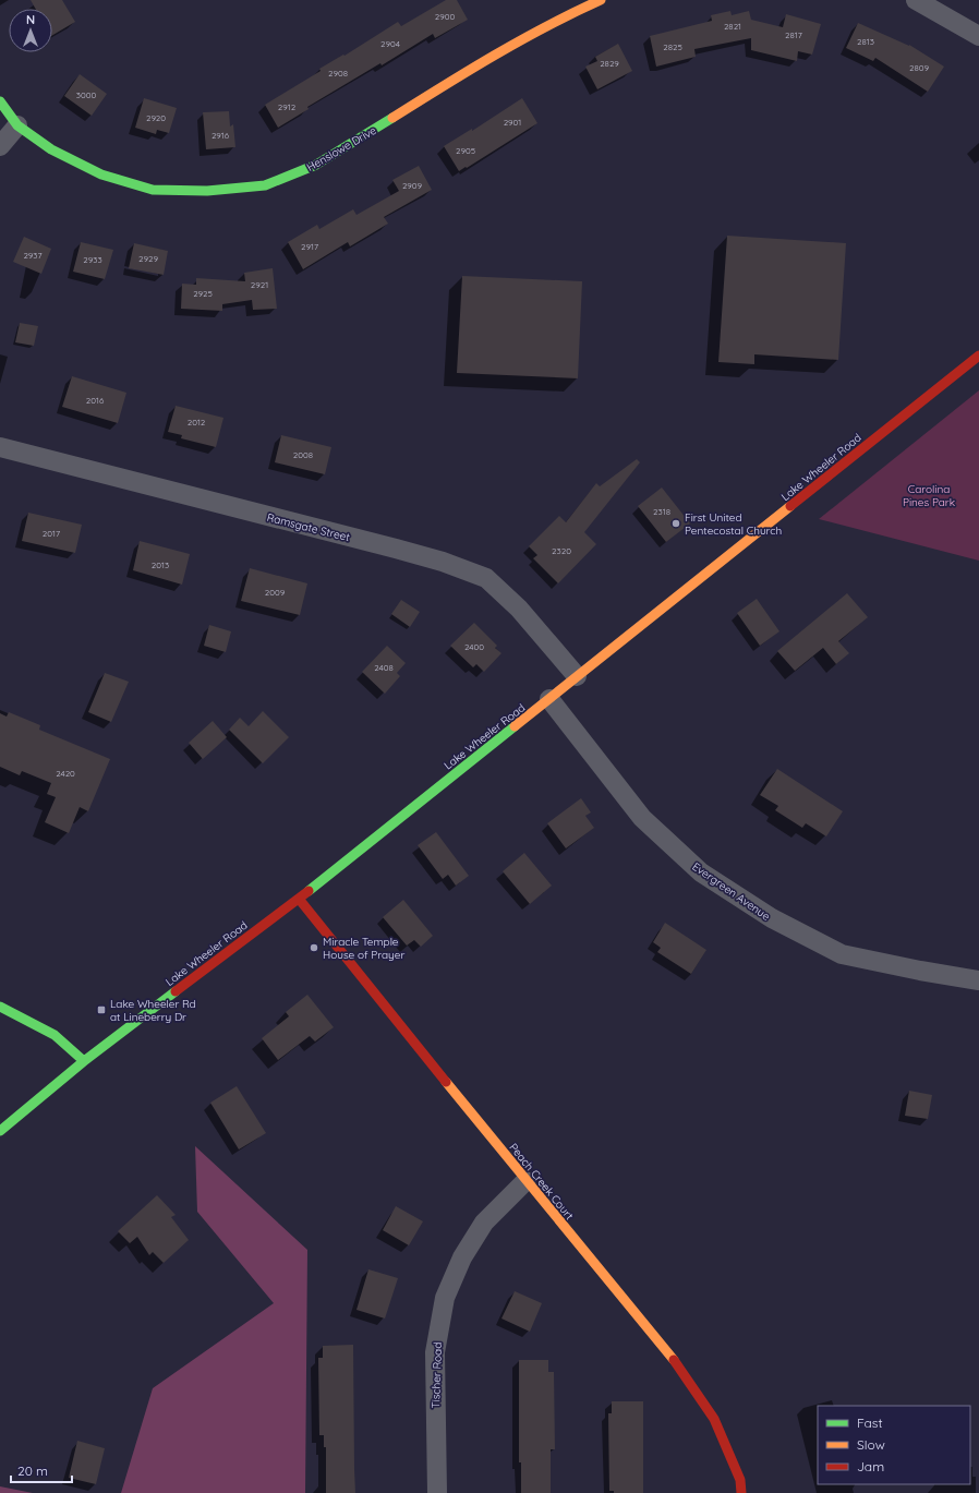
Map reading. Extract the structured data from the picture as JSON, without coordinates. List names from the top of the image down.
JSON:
{
  "streets": {
    "street": [
      "Henslowe Drive",
      "Lake Wheeler Road",
      "Ramsgate Street",
      "Evergreen Avenue",
      "Peach Creek Court",
      "Tischer Road"
    ]
  },
  "crossings": [
    ["Lake Wheeler Road", "Ramsgate Street"],
    ["Lake Wheeler Road", "Evergreen Avenue"],
    ["Lake Wheeler Road", "Peach Creek Court"],
    ["Peach Creek Court", "Tischer Road"]
  ],
  "parks": ["Carolina Pines Park"],
  "places": {
    "other": ["First United Pentecostal Church", "Miracle Temple House of Prayer"],
    "transit": ["Lake Wheeler Rd at Lineberry Dr"]
  },
  "house_numbers": [
    "2900",
    "2821",
    "2817",
    "2813",
    "2904",
    "2825",
    "2829",
    "2809",
    "2908",
    "3000",
    "2912",
    "2920",
    "2901",
    "2916",
    "2905",
    "2909",
    "2917",
    "2937",
    "2929",
    "2933",
    "2921",
    "2925",
    "2016",
    "2012",
    "2008",
    "2318",
    "2017",
    "2320",
    "2013",
    "2009",
    "2400",
    "2408",
    "2420"
  ],
  "legend": ["Fast", "Slow", "Jam"],
  "scale_bar": "20 m",
  "north": "top"
}
